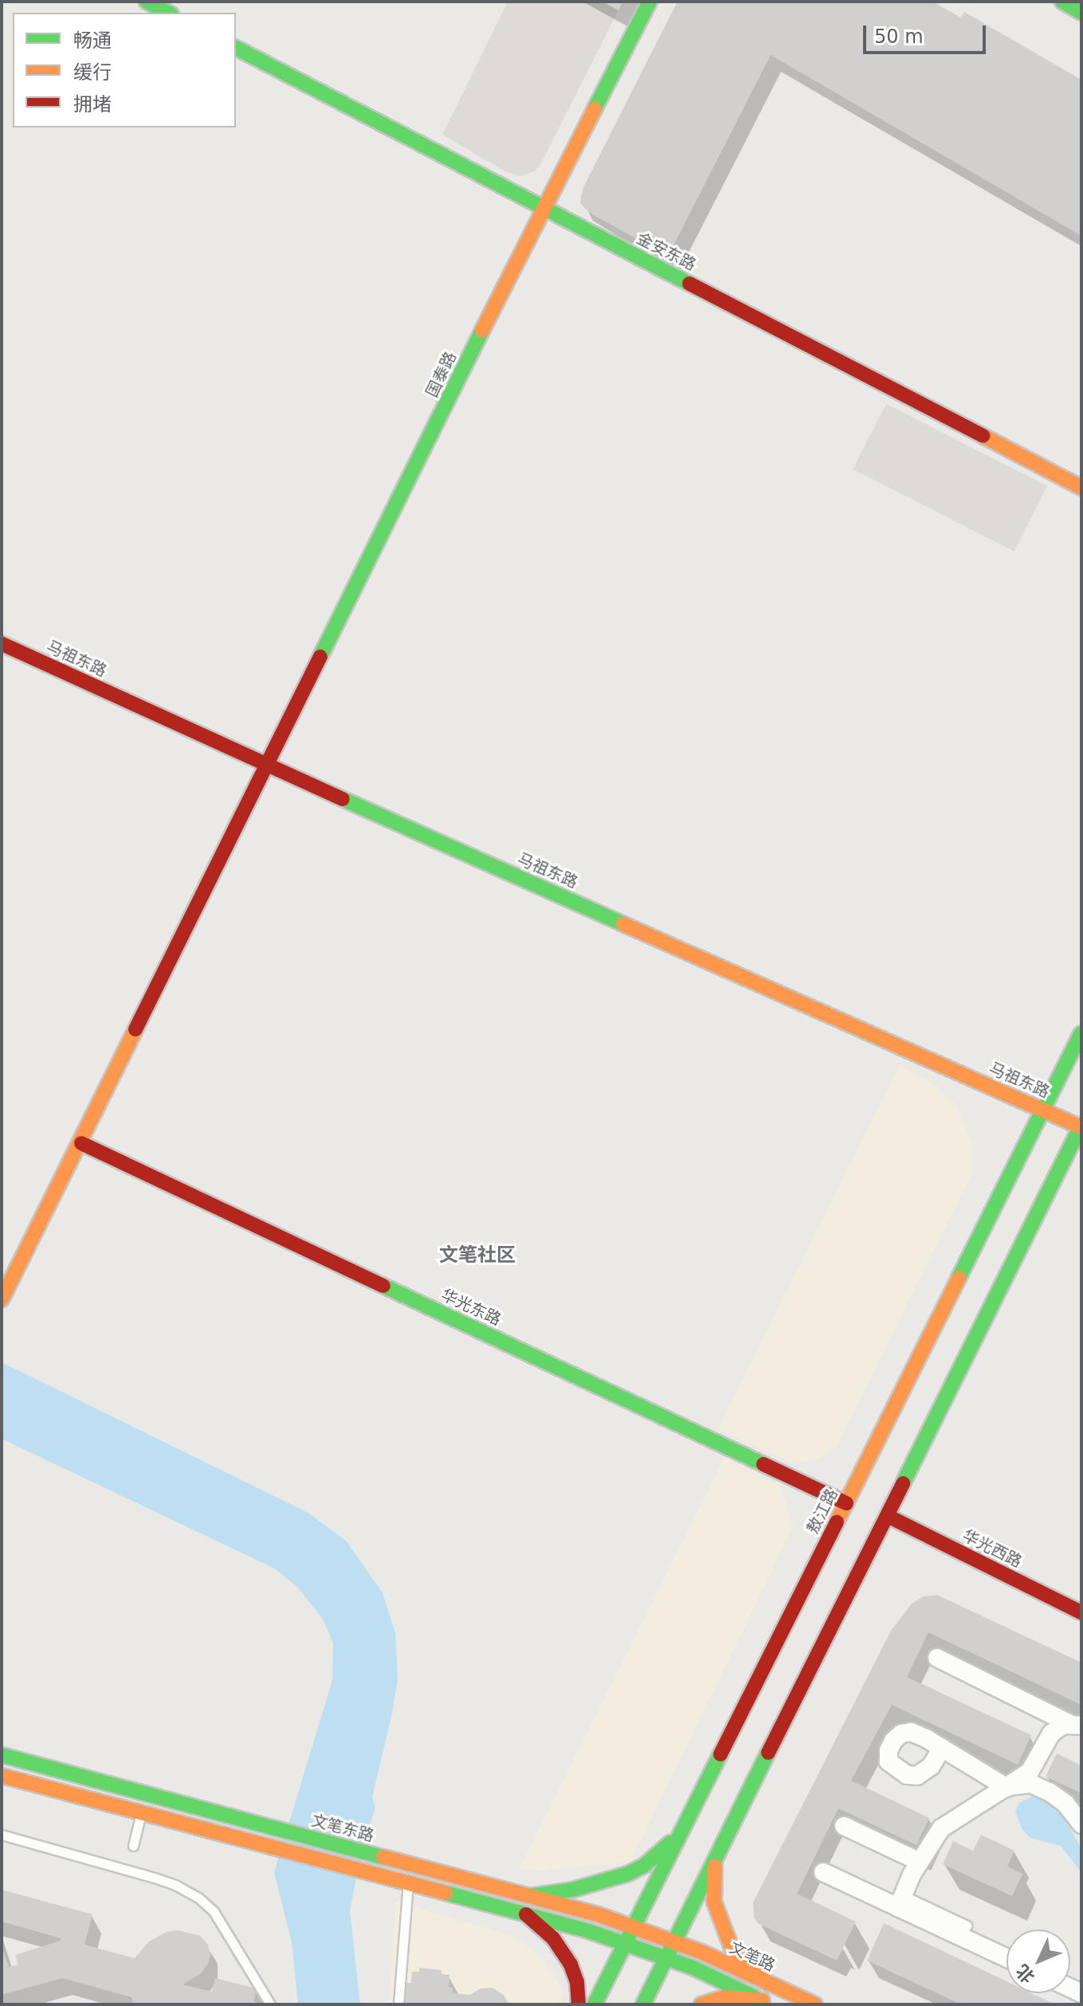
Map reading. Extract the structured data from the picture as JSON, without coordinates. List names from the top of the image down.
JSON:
{
  "streets": {
    "main road": [
      "金安东路",
      "国泰路",
      "马祖东路",
      "华光东路",
      "敖江路",
      "华光西路",
      "文笔东路",
      "文笔路"
    ]
  },
  "crossings": [
    ["金安东路", "国泰路"],
    ["国泰路", "马祖东路"],
    ["国泰路", "华光东路"],
    ["马祖东路", "敖江路"],
    ["华光东路", "敖江路"],
    ["敖江路", "文笔东路"],
    ["文笔东路", "文笔路"]
  ],
  "districts": ["文笔社区"],
  "legend": ["畅通", "缓行", "拥堵"],
  "scale_bar": "50 m",
  "north": "bottom left"
}
